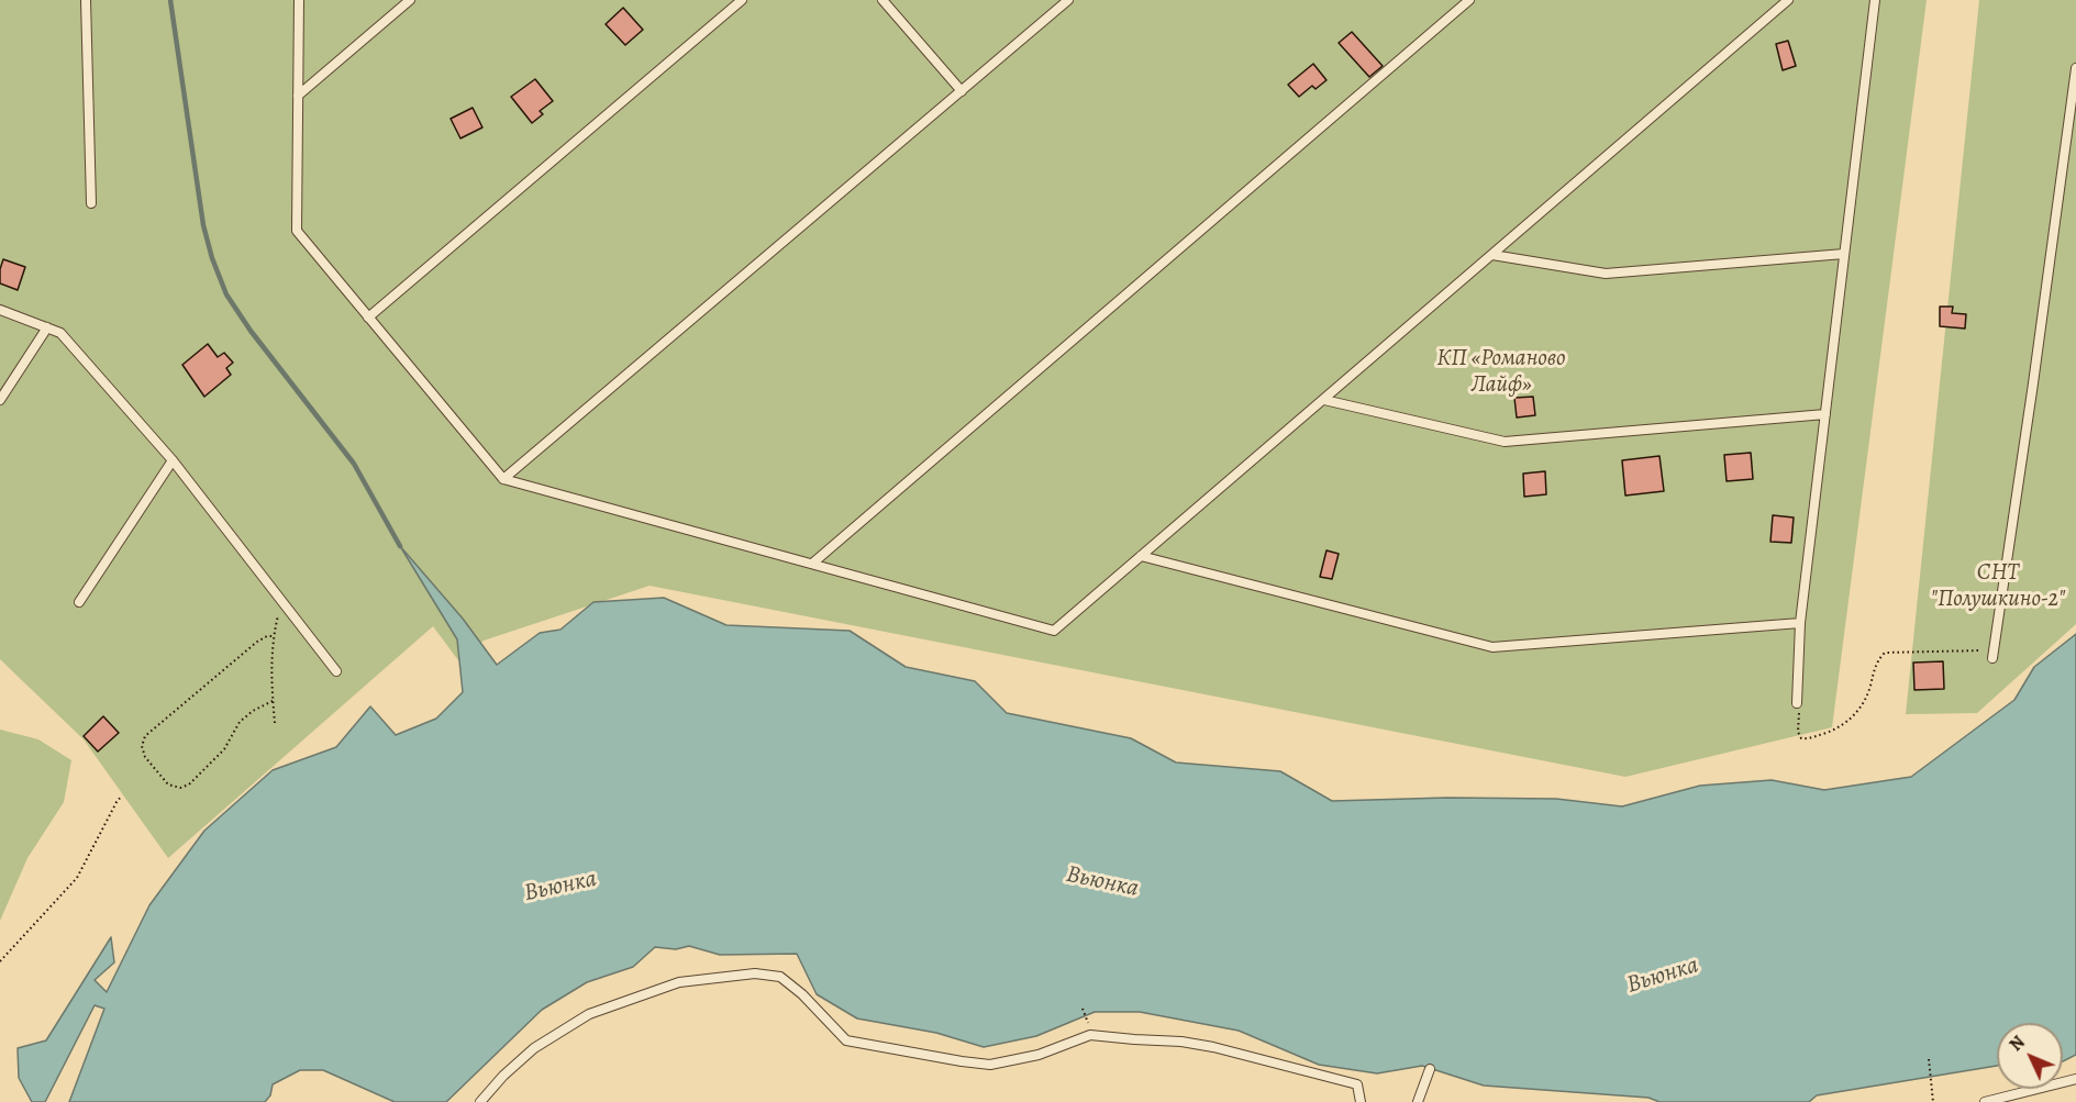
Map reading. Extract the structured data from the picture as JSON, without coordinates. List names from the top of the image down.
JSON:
{
  "water": ["Вьюнка"],
  "parks": ["КП «Романово Лайф»", "СНТ \"Полушкино-2\""],
  "north": "top left"
}
